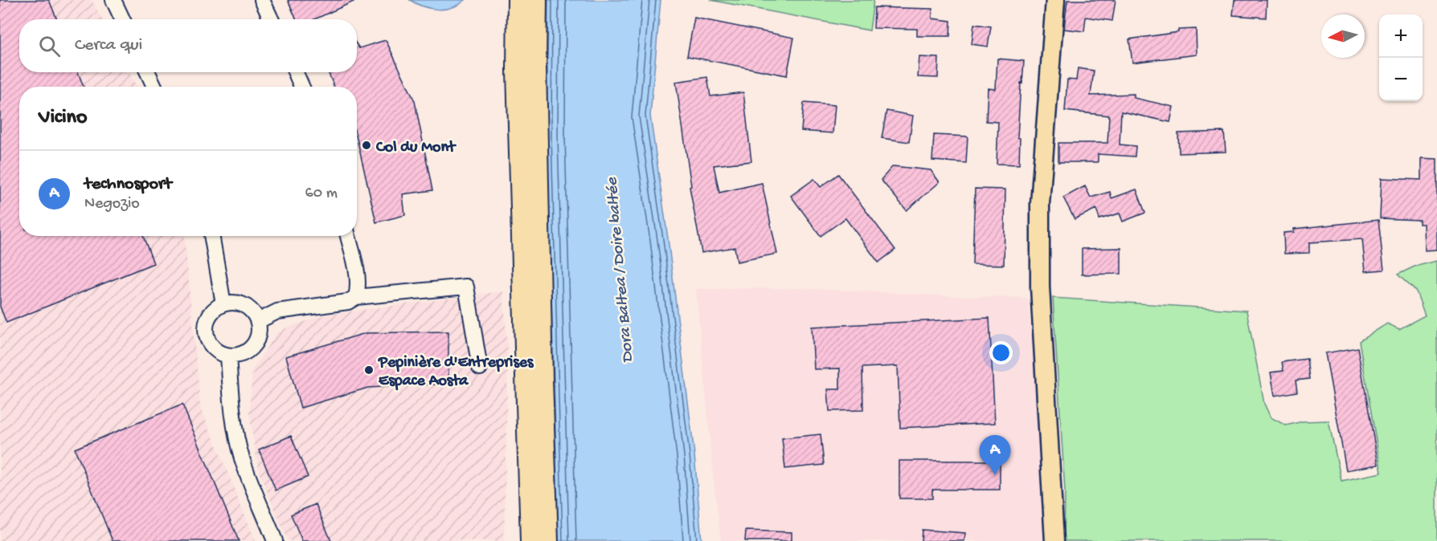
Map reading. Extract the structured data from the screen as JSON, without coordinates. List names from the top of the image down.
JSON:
{
  "water": ["Dora Baltea / Doire baltée"],
  "places": ["Col du Mont", "Pepinière d'Entreprises Espace Aosta"],
  "north": "left",
  "page": {
    "map_buttons": ["+", "−"],
    "search": "Cerca qui",
    "heading": "Vicino",
    "list": [
      {
        "mark": "A",
        "name": "technosport",
        "note": "Negozio",
        "value": "60 m"
      }
    ],
    "pins": "A"
  }
}
